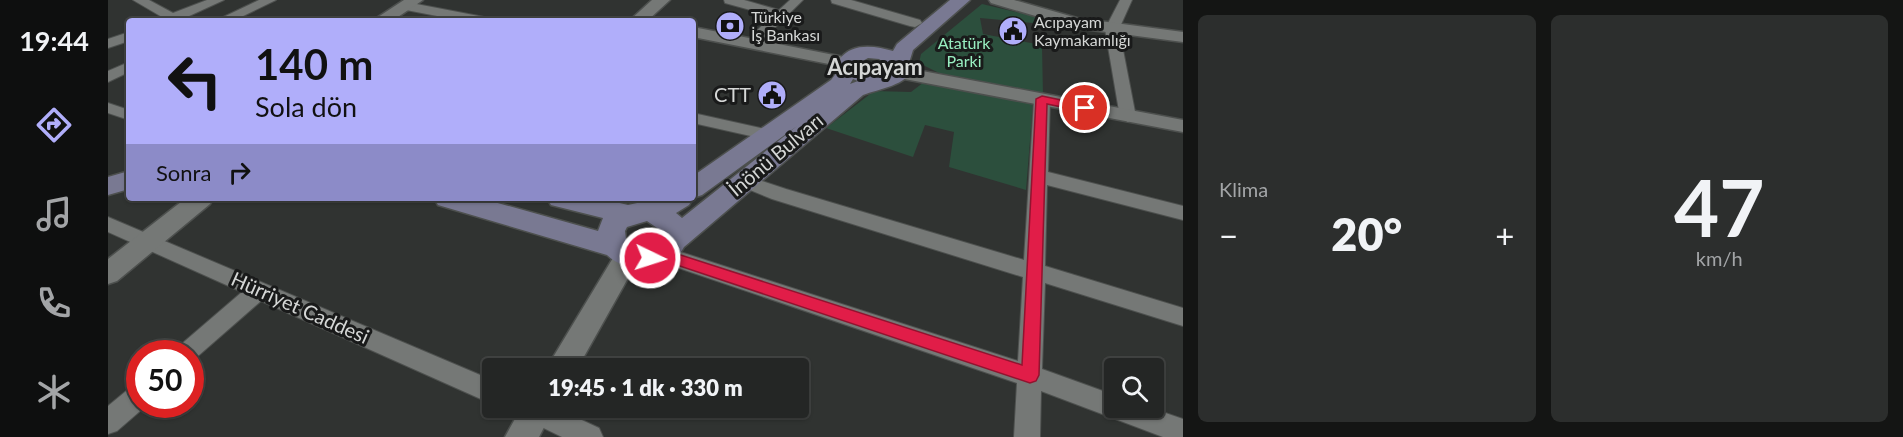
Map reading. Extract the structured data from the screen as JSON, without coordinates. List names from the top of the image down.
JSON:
{
  "streets": {
    "main road": ["İnönü Bulvarı"],
    "street": ["Hürriyet Caddesi"]
  },
  "districts": ["Acıpayam"],
  "parks": ["Atatürk Parki"],
  "places": {
    "bank": ["Türkiye İş Bankası"],
    "public building": ["Acıpayam Kaymakamlığı", "CTT"]
  },
  "page": {
    "tabs": "19:44",
    "tile": [
      "Klima",
      ["47", "km/h"]
    ],
    "turn": ["140 m", "Sola dön"],
    "then": "Sonra",
    "heat": ["−", "20°", "+"],
    "limit": "50",
    "trip": "19:45 · 1 dk · 330 m"
  }
}
